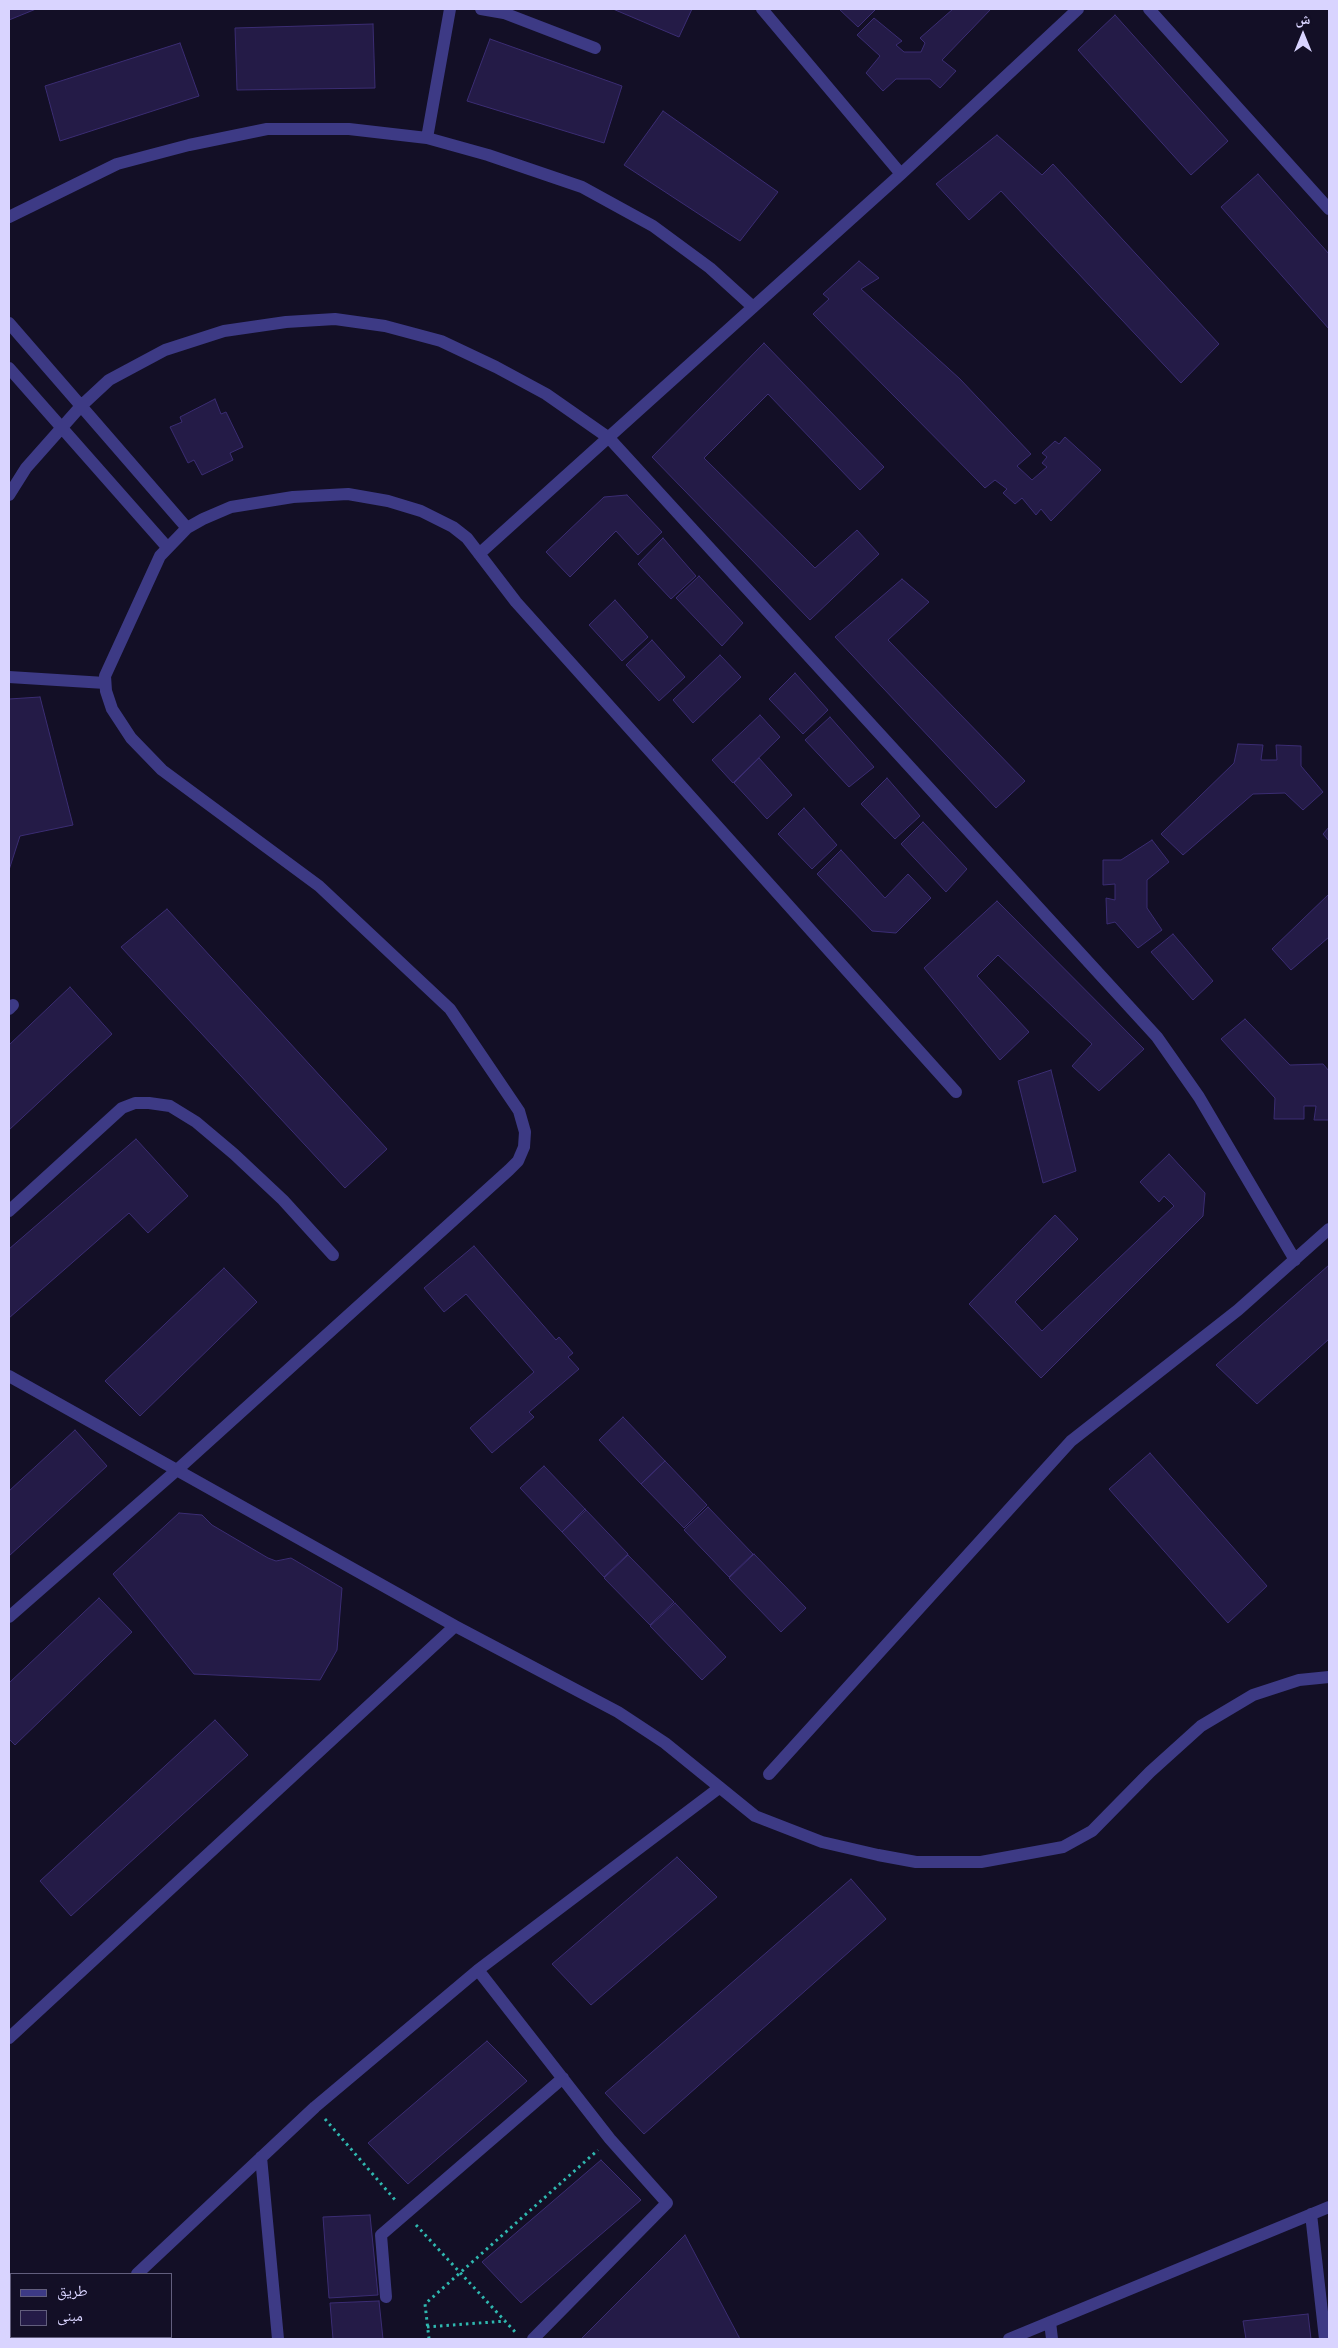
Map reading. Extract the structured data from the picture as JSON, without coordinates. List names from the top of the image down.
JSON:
{
  "legend": ["طريق", "مبنى"],
  "north": "top"
}
